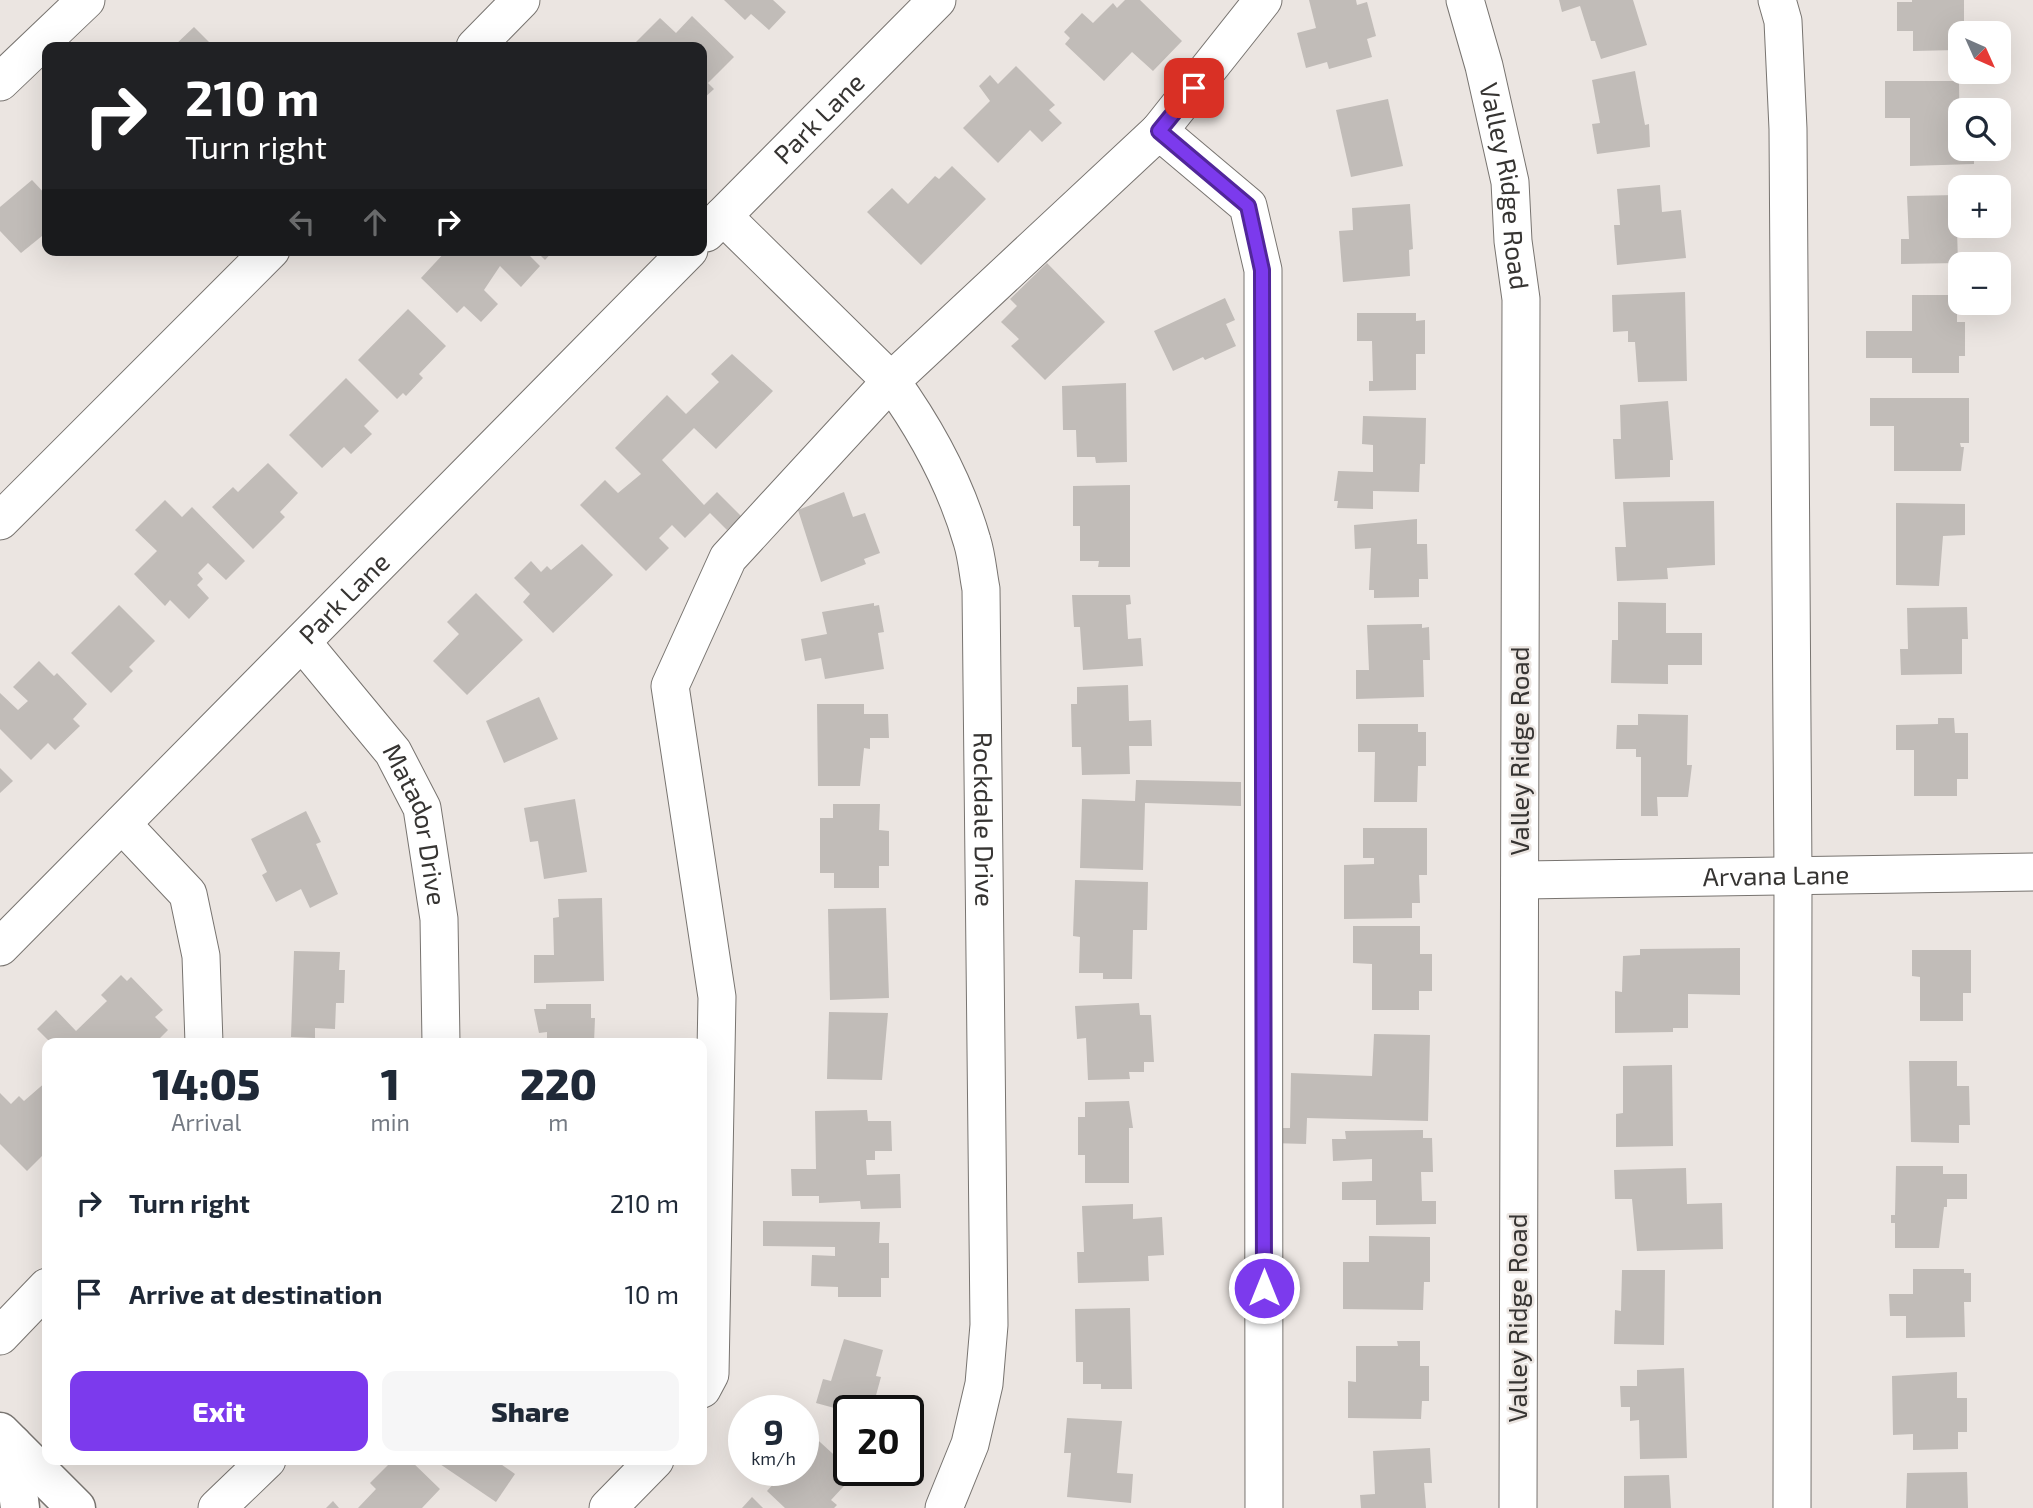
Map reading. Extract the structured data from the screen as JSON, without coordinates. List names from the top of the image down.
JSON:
{
  "streets": {
    "street": [
      "Park Lane",
      "Valley Ridge Road",
      "Rockdale Drive",
      "Matador Drive",
      "Arvana Lane"
    ]
  },
  "crossings": [
    ["Park Lane", "Rockdale Drive"],
    ["Park Lane", "Matador Drive"],
    ["Valley Ridge Road", "Arvana Lane"]
  ],
  "north": "bottom right",
  "page": {
    "map_buttons": ["+", "−"],
    "turn": ["210 m", "Turn right"],
    "eta": [
      "14:05",
      "Arrival",
      "1",
      "min",
      "220",
      "m"
    ],
    "list": [
      {
        "name": "Turn right",
        "value": "210 m"
      },
      {
        "name": "Arrive at destination",
        "value": "10 m"
      }
    ],
    "buttons": ["Exit", "Share"],
    "speed": "9 km/h",
    "limit": "20"
  }
}
